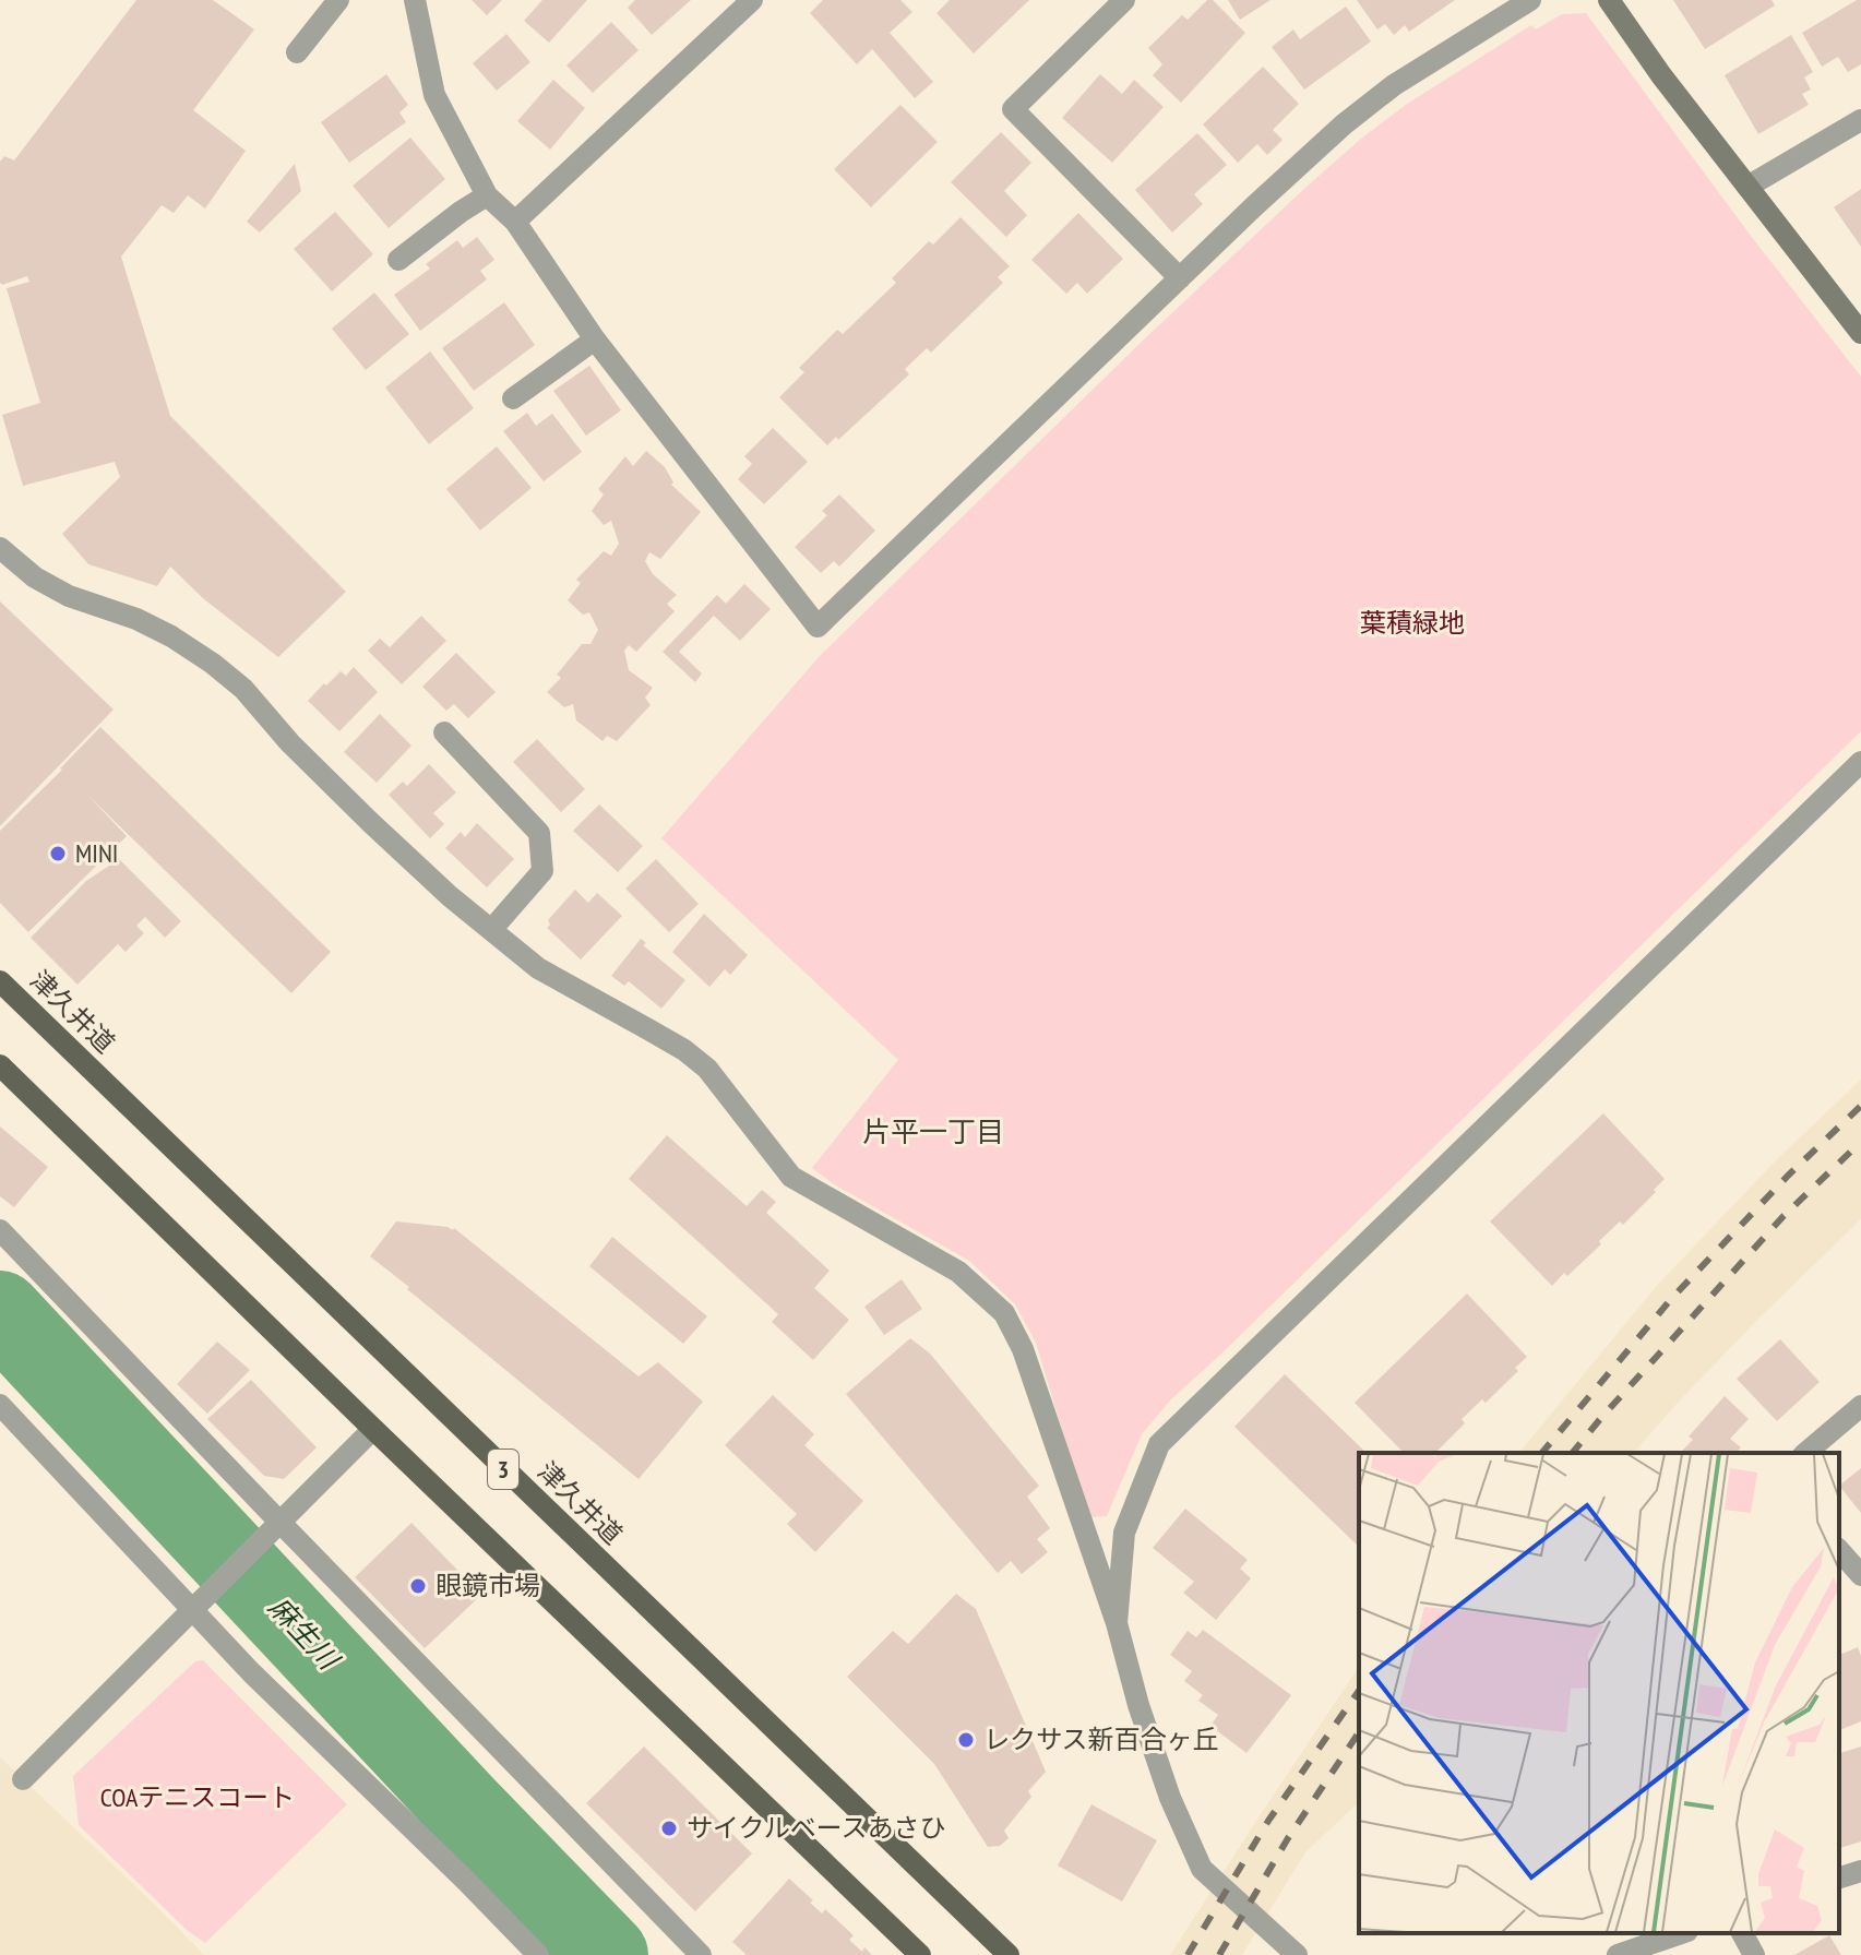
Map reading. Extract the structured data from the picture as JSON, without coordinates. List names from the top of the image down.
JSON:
{
  "streets": {
    "main road": ["津久井道", "3"]
  },
  "districts": ["片平一丁目"],
  "water": ["麻生川"],
  "parks": ["葉積緑地", "COAテニスコート"],
  "places": [
    "MINI",
    "眼鏡市場",
    "レクサス新百合ヶ丘",
    "サイクルベースあさひ"
  ]
}
